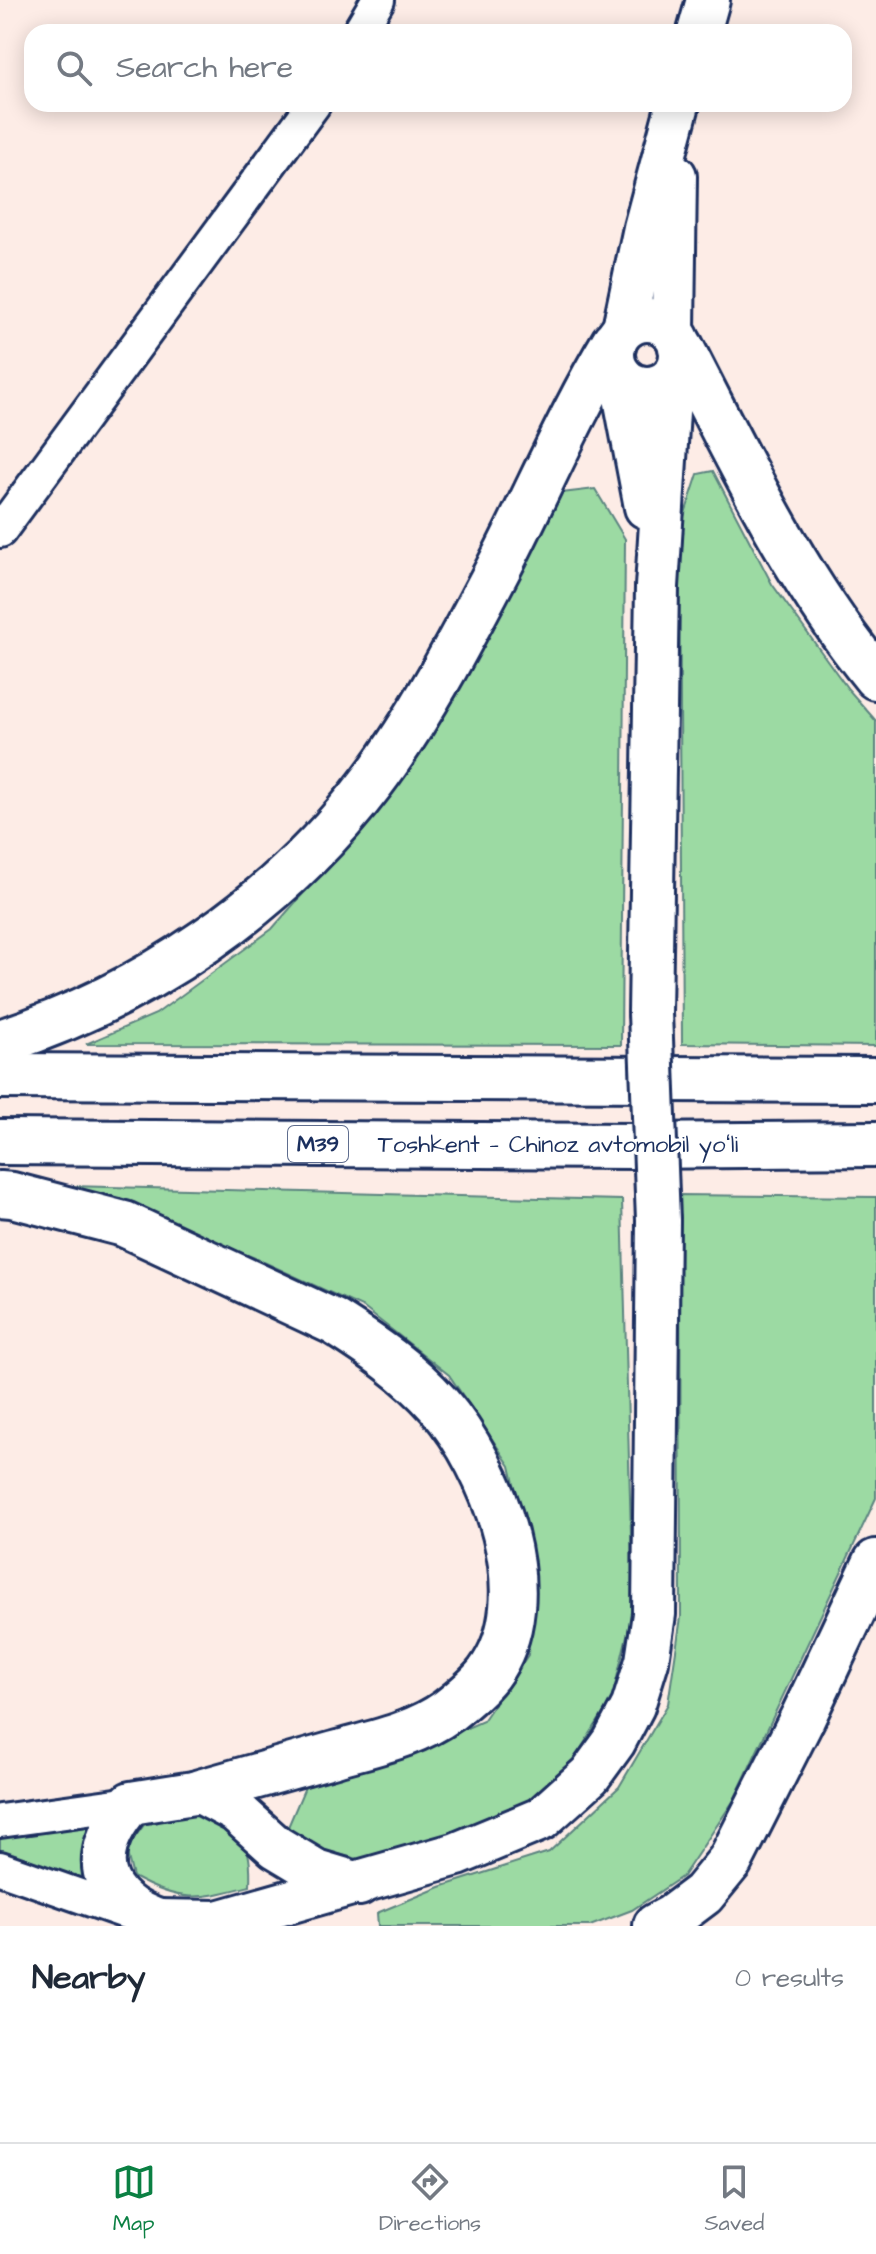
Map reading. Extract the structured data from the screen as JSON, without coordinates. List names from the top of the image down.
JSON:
{
  "streets": {
    "highway": ["M39", "Toshkent — Chinoz avtomobil yoʻli"]
  },
  "page": {
    "search": "Search here",
    "heading": ["Nearby", "0 results"],
    "nav": ["Map", "Directions", "Saved"]
  }
}
